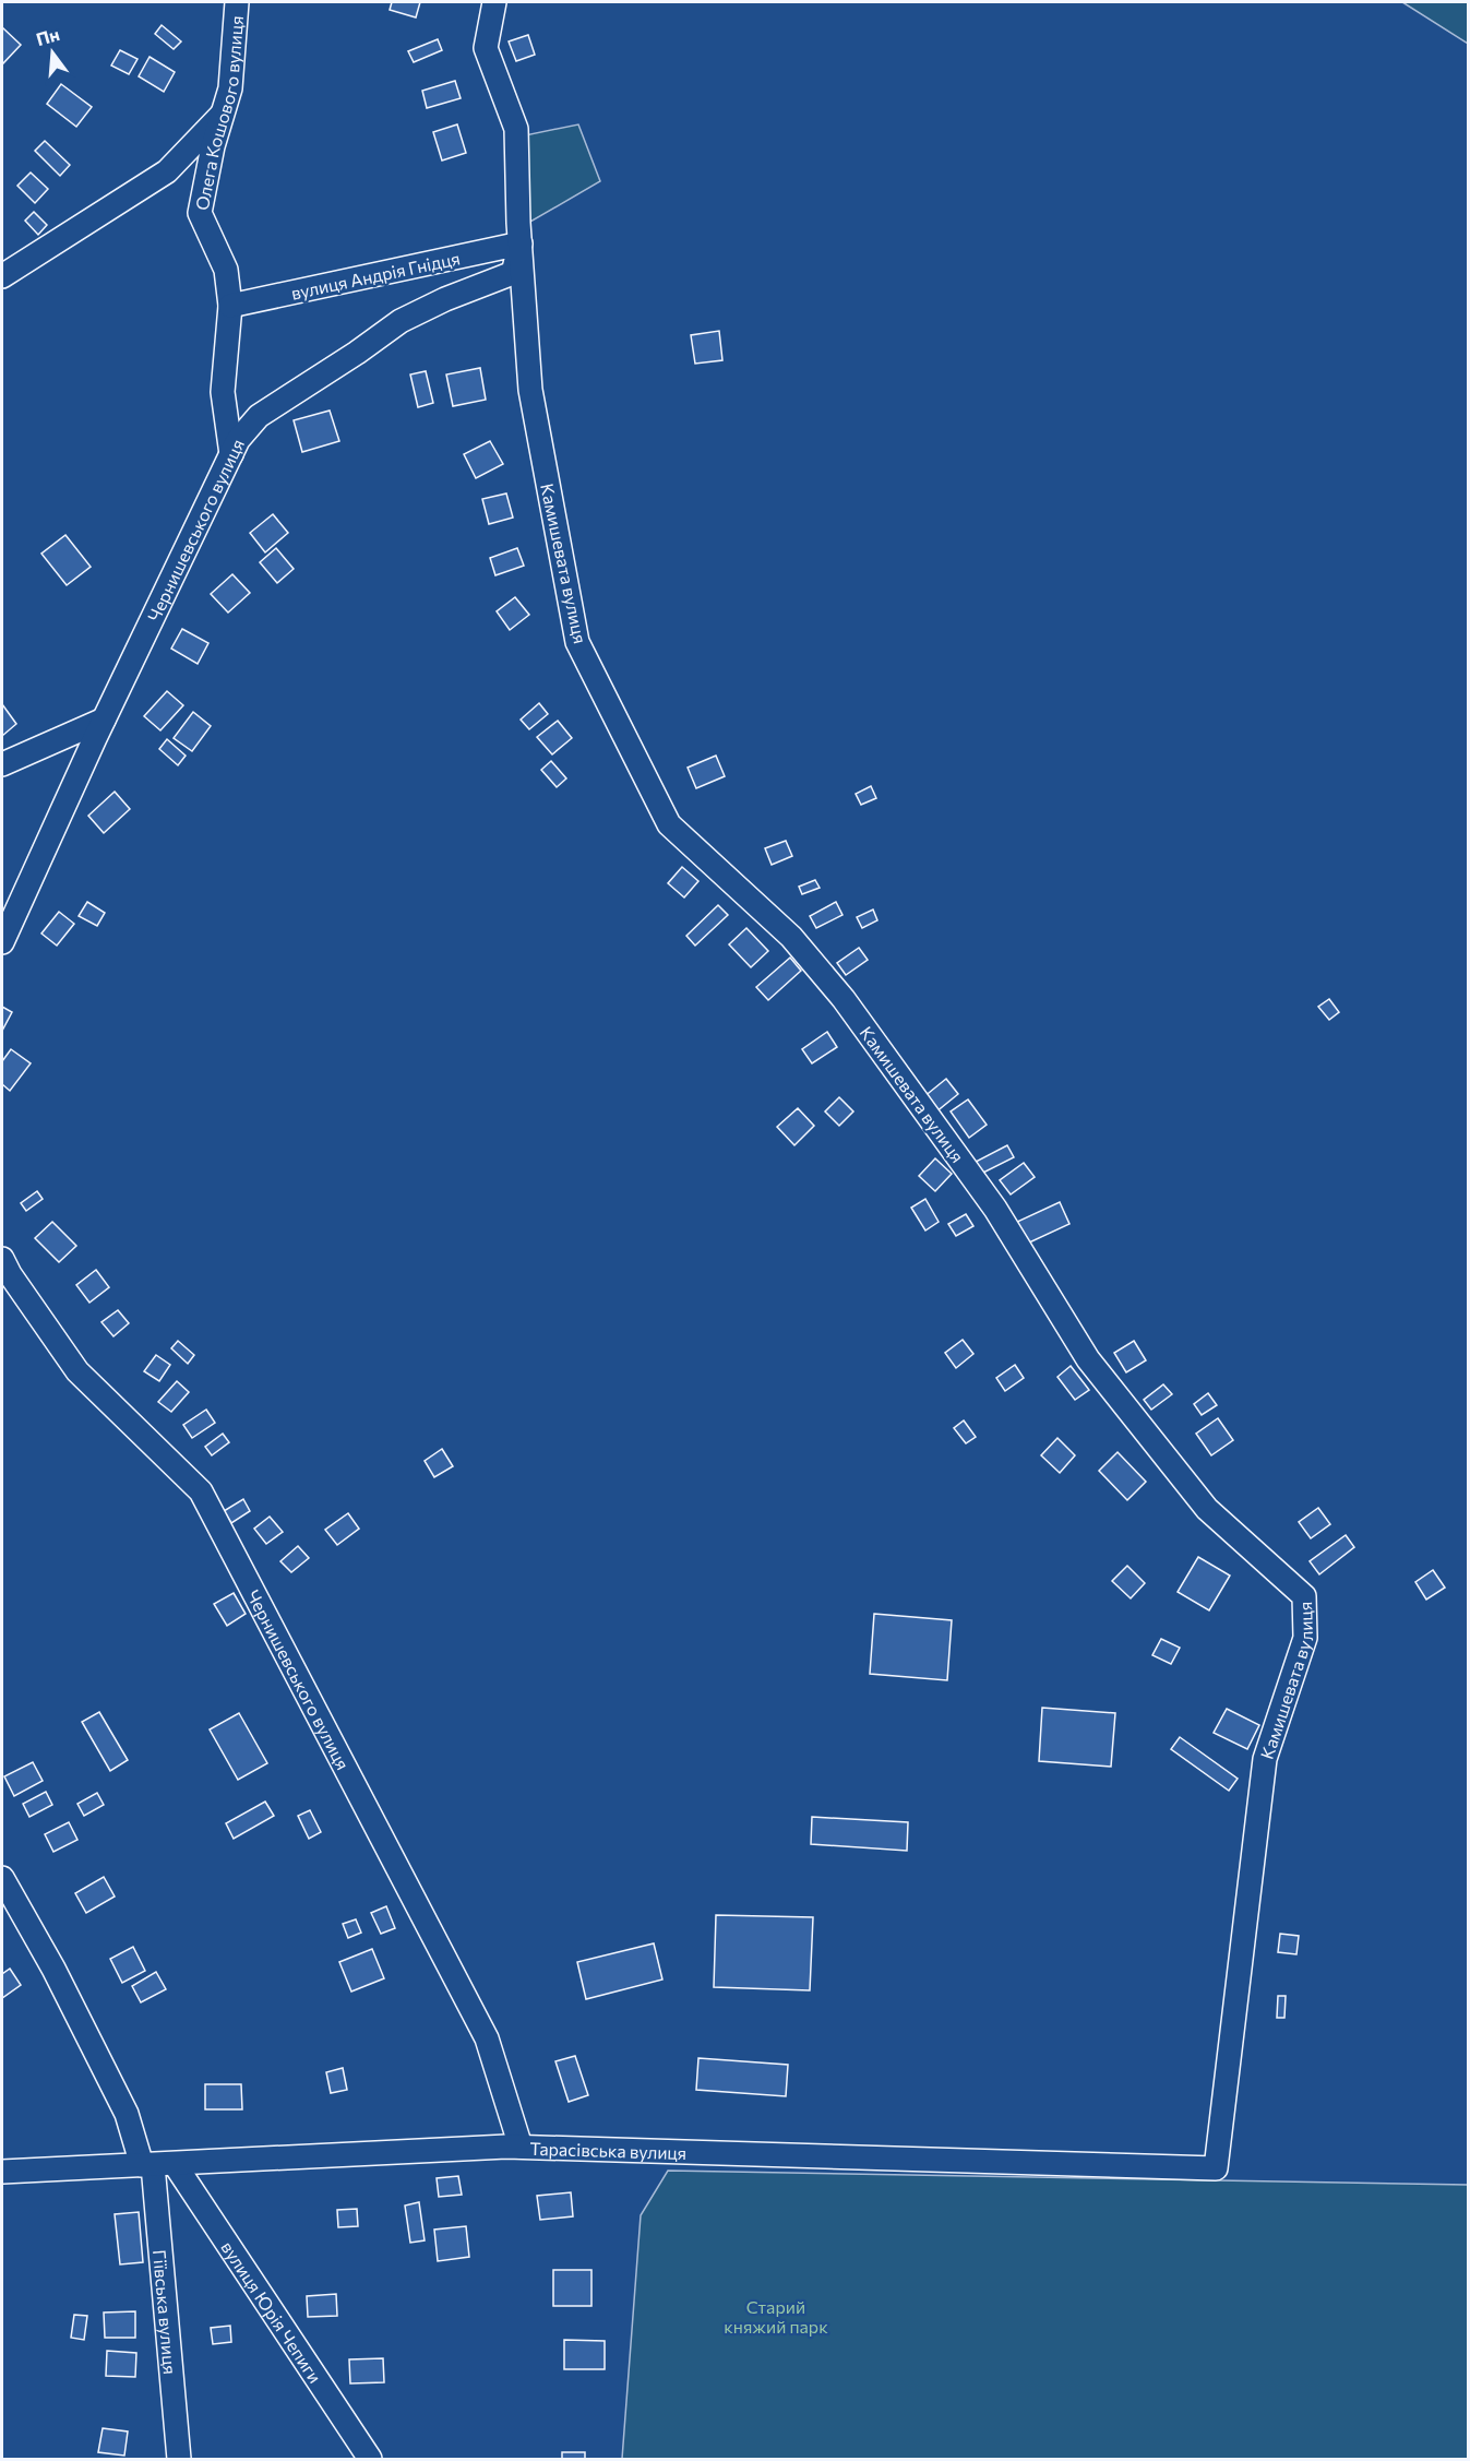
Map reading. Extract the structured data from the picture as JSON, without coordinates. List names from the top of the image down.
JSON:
{
  "streets": {
    "street": [
      "Олега Кошового вулиця",
      "вулиця Андрія Гнідця",
      "Чернишевського вулиця",
      "Камишевата вулиця",
      "Тарасівська вулиця",
      "вулиця Юрія Чепиги",
      "Гіївська вулиця"
    ]
  },
  "crossings": [
    ["Олега Кошового вулиця", "вулиця Андрія Гнідця"],
    ["Олега Кошового вулиця", "Чернишевського вулиця"],
    ["вулиця Андрія Гнідця", "Чернишевського вулиця"],
    ["вулиця Андрія Гнідця", "Камишевата вулиця"],
    ["Чернишевського вулиця", "Камишевата вулиця"],
    ["Чернишевського вулиця", "Тарасівська вулиця"],
    ["Камишевата вулиця", "Тарасівська вулиця"],
    ["Тарасівська вулиця", "вулиця Юрія Чепиги"],
    ["Тарасівська вулиця", "Гіївська вулиця"],
    ["вулиця Юрія Чепиги", "Гіївська вулиця"]
  ],
  "parks": ["Старий княжий парк"],
  "north": "top"
}
